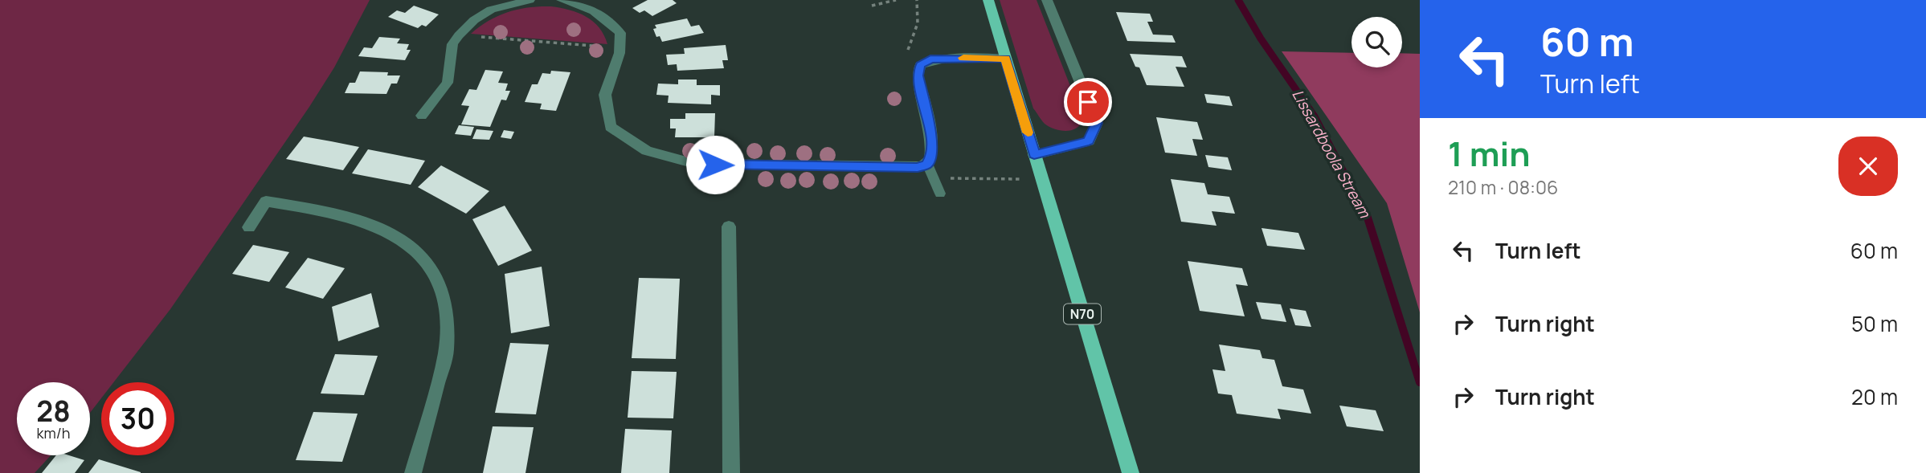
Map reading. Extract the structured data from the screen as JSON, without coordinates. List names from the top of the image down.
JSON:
{
  "streets": {
    "main road": ["N70"]
  },
  "water": ["Lissardboola Stream"],
  "page": {
    "turn": ["60 m", "Turn left"],
    "heading": ["1 min", "210 m · 08:06"],
    "list": [
      {
        "name": "Turn left",
        "value": "60 m"
      },
      {
        "name": "Turn right",
        "value": "50 m"
      },
      {
        "name": "Turn right",
        "value": "20 m"
      }
    ],
    "speed": "28 km/h",
    "limit": "30"
  }
}
